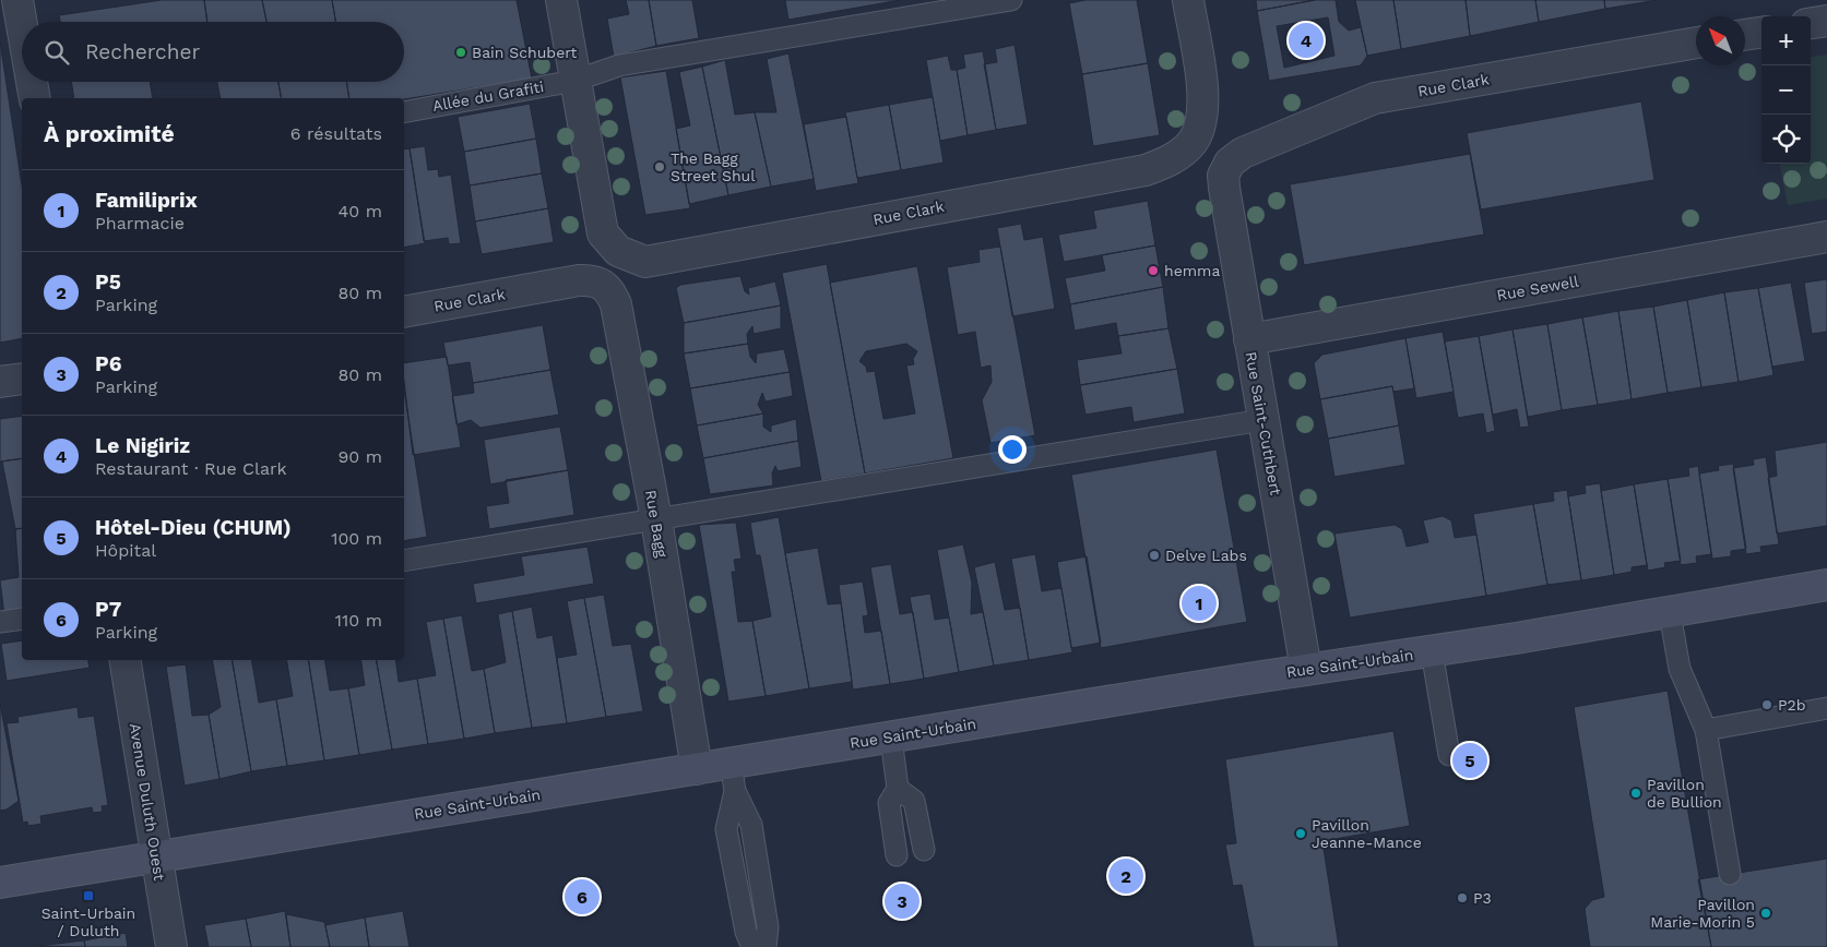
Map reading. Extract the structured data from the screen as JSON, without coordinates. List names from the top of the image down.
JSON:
{
  "streets": {
    "main road": ["Rue Saint-Urbain"],
    "street": [
      "Rue Clark",
      "Rue Sewell",
      "Rue Saint-Cuthbert",
      "Rue Bagg",
      "Avenue Duluth Ouest"
    ],
    "lane": ["Allée du Grafiti"]
  },
  "crossings": [
    ["Rue Clark", "Allée du Grafiti"],
    ["Rue Clark", "Rue Saint-Cuthbert"],
    ["Rue Clark", "Rue Bagg"],
    ["Rue Sewell", "Rue Saint-Cuthbert"],
    ["Rue Saint-Cuthbert", "Rue Saint-Urbain"],
    ["Rue Bagg", "Rue Saint-Urbain"],
    ["Rue Saint-Urbain", "Avenue Duluth Ouest"]
  ],
  "places": {
    "other": [
      "Bain Schubert",
      "The Bagg Street Shul",
      "hemma",
      "Delve Labs",
      "P2b",
      "Pavillon de Bullion",
      "Pavillon Jeanne-Mance",
      "P3",
      "Pavillon Marie-Morin 5"
    ],
    "transit": ["Saint-Urbain / Duluth"]
  },
  "north": "top left",
  "page": {
    "map_buttons": ["+", "−"],
    "pins": [
      "4",
      "1",
      "5",
      "2",
      "6",
      "3"
    ],
    "search": "Rechercher",
    "heading": ["À proximité", "6 résultats"],
    "list": [
      {
        "mark": "1",
        "name": "Familiprix",
        "note": "Pharmacie",
        "value": "40 m"
      },
      {
        "mark": "2",
        "name": "P5",
        "note": "Parking",
        "value": "80 m"
      },
      {
        "mark": "3",
        "name": "P6",
        "note": "Parking",
        "value": "80 m"
      },
      {
        "mark": "4",
        "name": "Le Nigiriz",
        "note": "Restaurant · Rue Clark",
        "value": "90 m"
      },
      {
        "mark": "5",
        "name": "Hôtel-Dieu (CHUM)",
        "note": "Hôpital",
        "value": "100 m"
      },
      {
        "mark": "6",
        "name": "P7",
        "note": "Parking",
        "value": "110 m"
      }
    ]
  }
}
